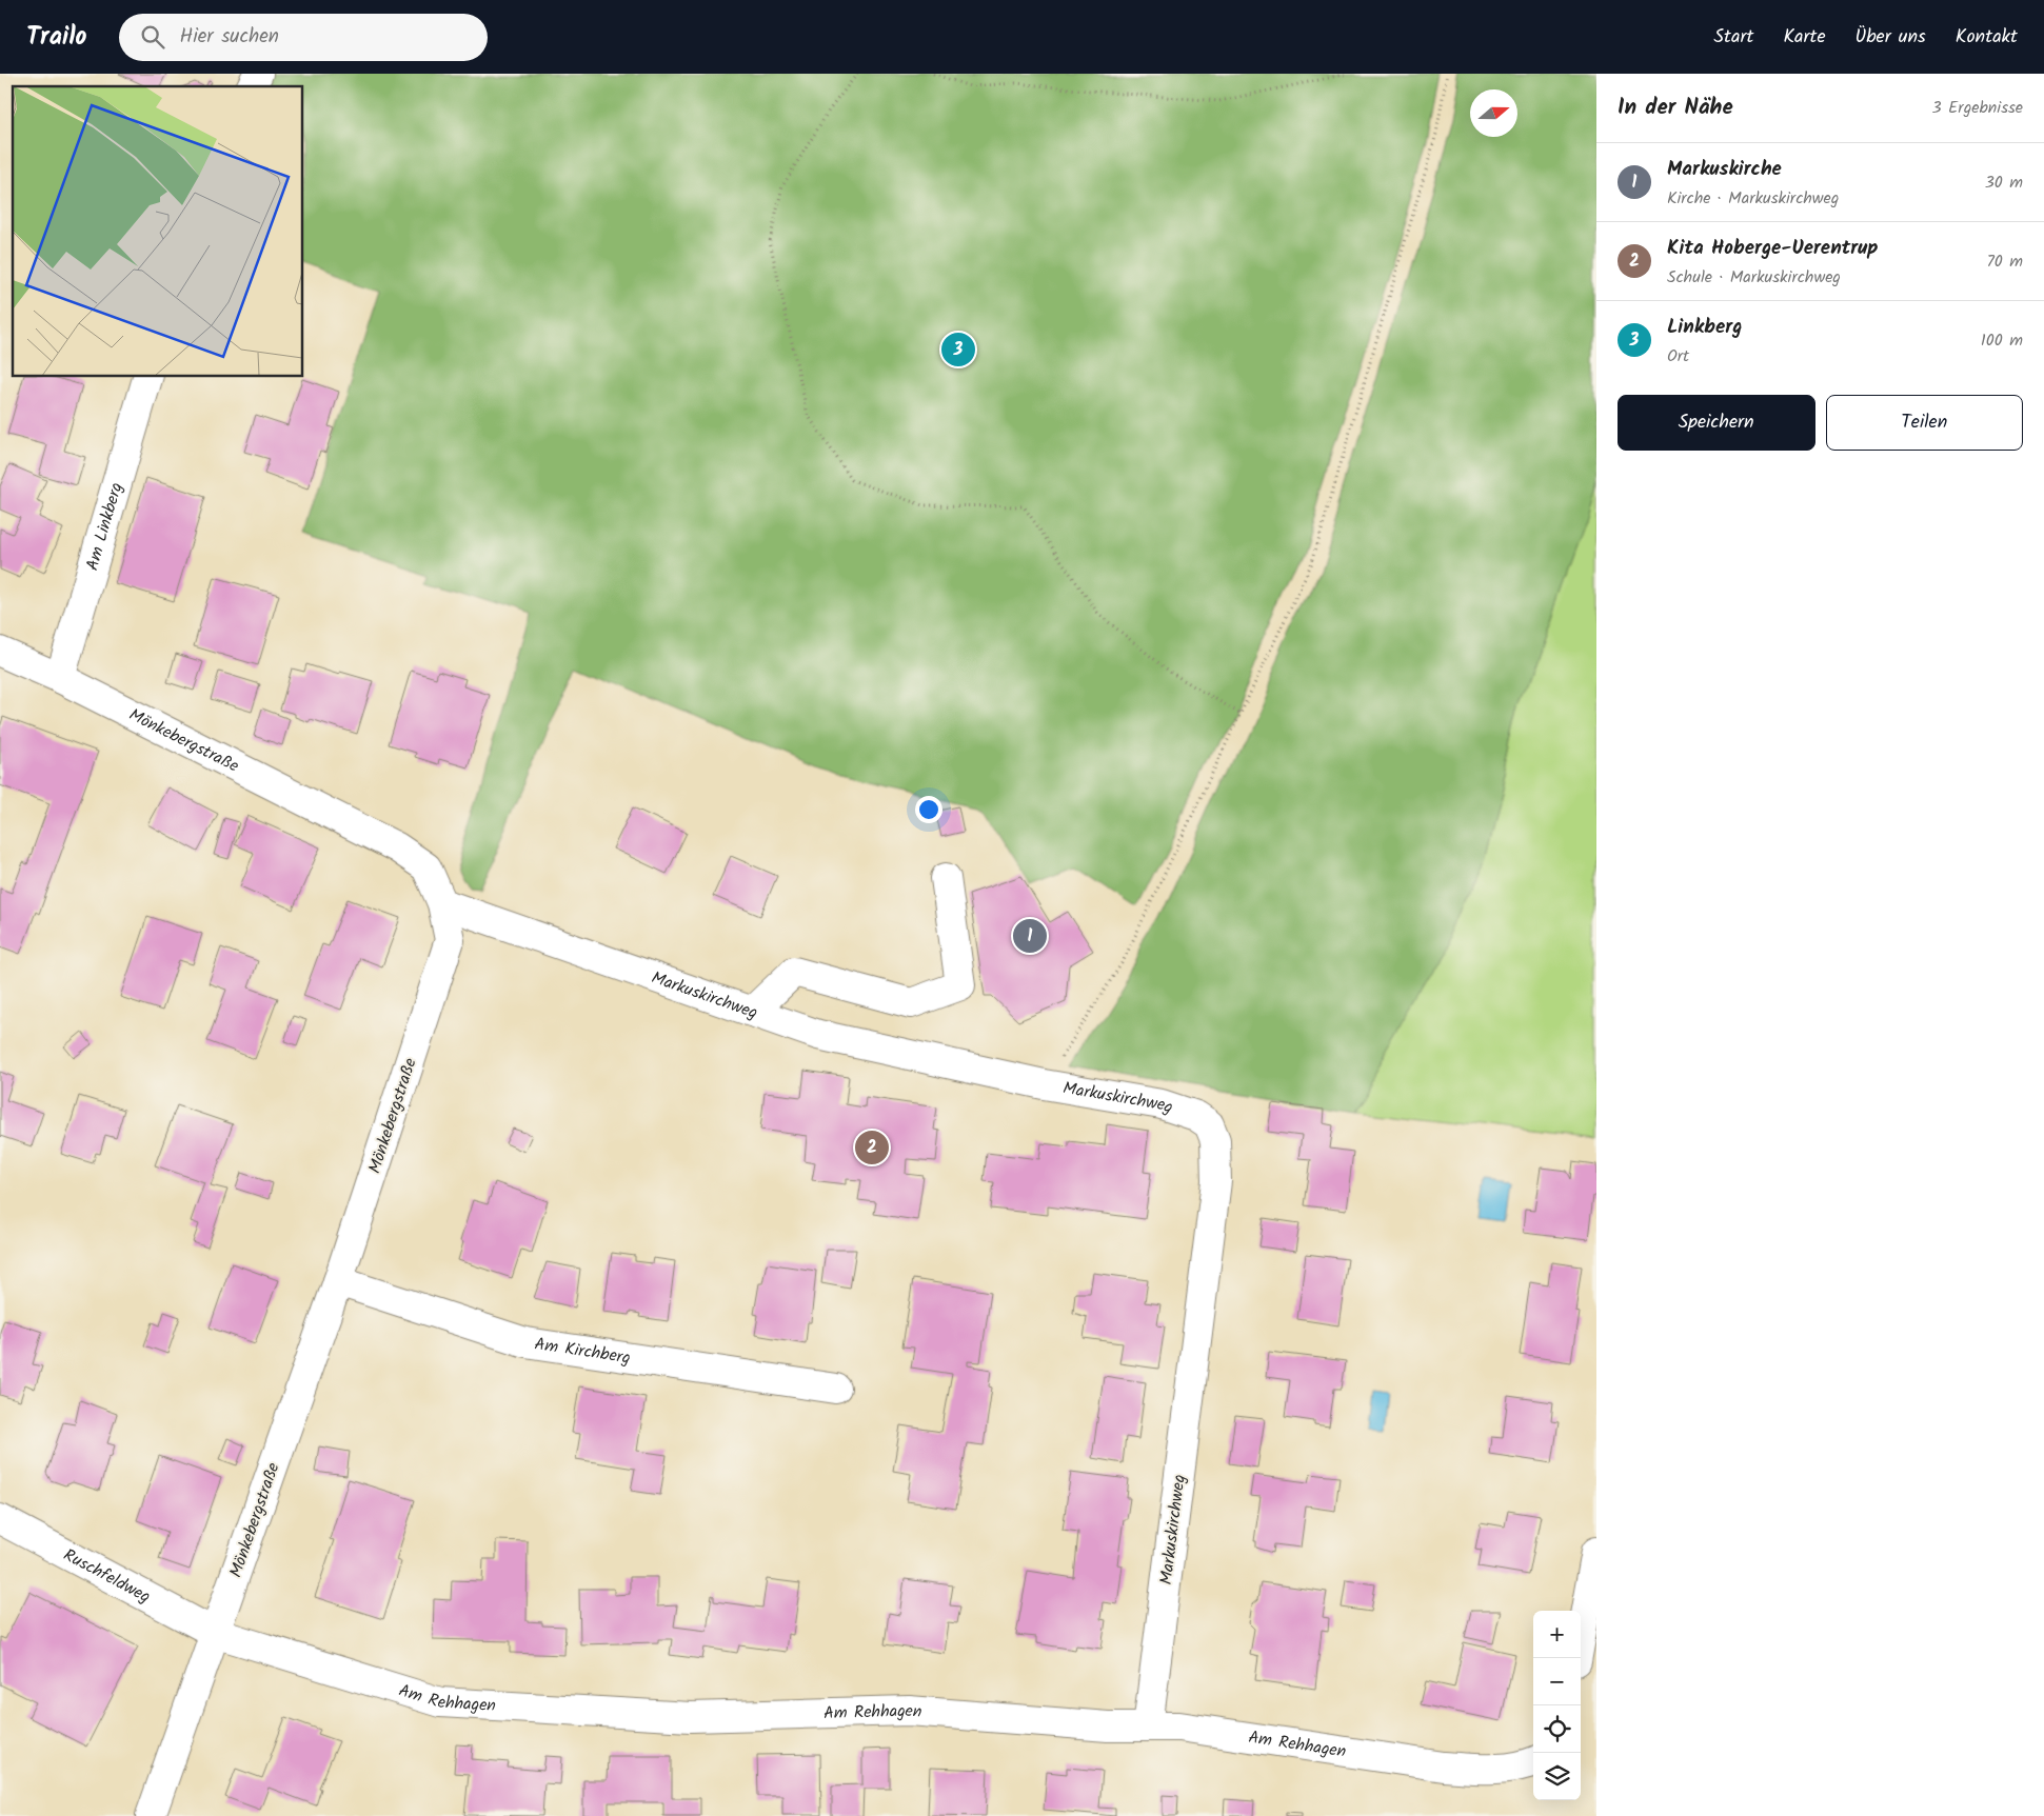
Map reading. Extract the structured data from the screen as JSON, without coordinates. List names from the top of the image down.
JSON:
{
  "streets": {
    "street": [
      "Am Linkberg",
      "Mönkebergstraße",
      "Markuskirchweg",
      "Am Kirchberg",
      "Ruschfeldweg",
      "Am Rehhagen"
    ]
  },
  "crossings": [
    ["Am Linkberg", "Mönkebergstraße"],
    ["Mönkebergstraße", "Markuskirchweg"],
    ["Mönkebergstraße", "Am Kirchberg"],
    ["Mönkebergstraße", "Ruschfeldweg"],
    ["Mönkebergstraße", "Am Rehhagen"],
    ["Markuskirchweg", "Am Rehhagen"],
    ["Ruschfeldweg", "Am Rehhagen"]
  ],
  "north": "right",
  "page": {
    "header": "Trailo",
    "search": "Hier suchen",
    "nav": [
      "Start",
      "Karte",
      "Über uns",
      "Kontakt"
    ],
    "heading": ["In der Nähe", "3 Ergebnisse"],
    "list": [
      {
        "mark": "1",
        "name": "Markuskirche",
        "note": "Kirche · Markuskirchweg",
        "value": "30 m"
      },
      {
        "mark": "2",
        "name": "Kita Hoberge-Uerentrup",
        "note": "Schule · Markuskirchweg",
        "value": "70 m"
      },
      {
        "mark": "3",
        "name": "Linkberg",
        "note": "Ort",
        "value": "100 m"
      }
    ],
    "pins": ["3", "1", "2"],
    "buttons": ["Speichern", "Teilen"],
    "map_buttons": ["+", "−"]
  }
}
